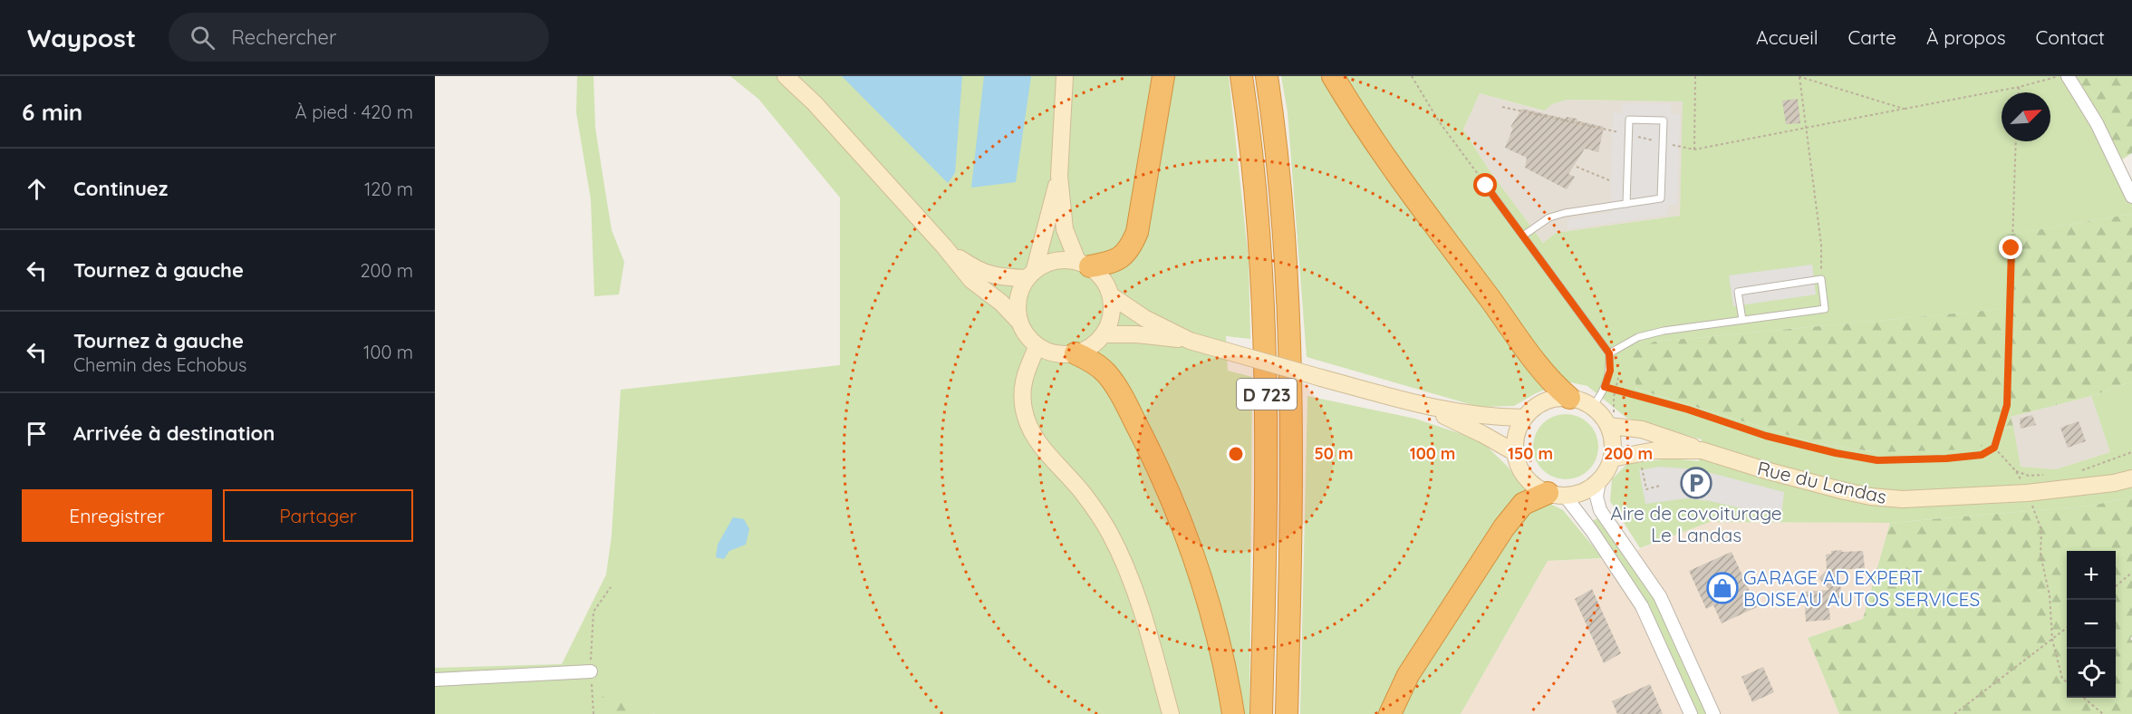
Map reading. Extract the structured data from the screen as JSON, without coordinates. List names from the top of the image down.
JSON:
{
  "streets": {
    "highway": ["D 723"],
    "street": ["Rue du Landas"]
  },
  "places": {
    "parking": ["Aire de covoiturage Le Landas"],
    "shop": ["GARAGE AD EXPERT BOISEAU AUTOS SERVICES"]
  },
  "north": "top right",
  "page": {
    "header": "Waypost",
    "search": "Rechercher",
    "nav": [
      "Accueil",
      "Carte",
      "À propos",
      "Contact"
    ],
    "heading": ["6 min", "À pied · 420 m"],
    "list": [
      ["Continuez", "120 m"],
      ["Tournez à gauche", "200 m"],
      ["Tournez à gauche", "Chemin des Echobus", "100 m"],
      "Arrivée à destination"
    ],
    "buttons": ["Enregistrer", "Partager"],
    "map_buttons": ["+", "−"]
  },
  "rings": [
    "50 m",
    "100 m",
    "150 m",
    "200 m"
  ]
}
